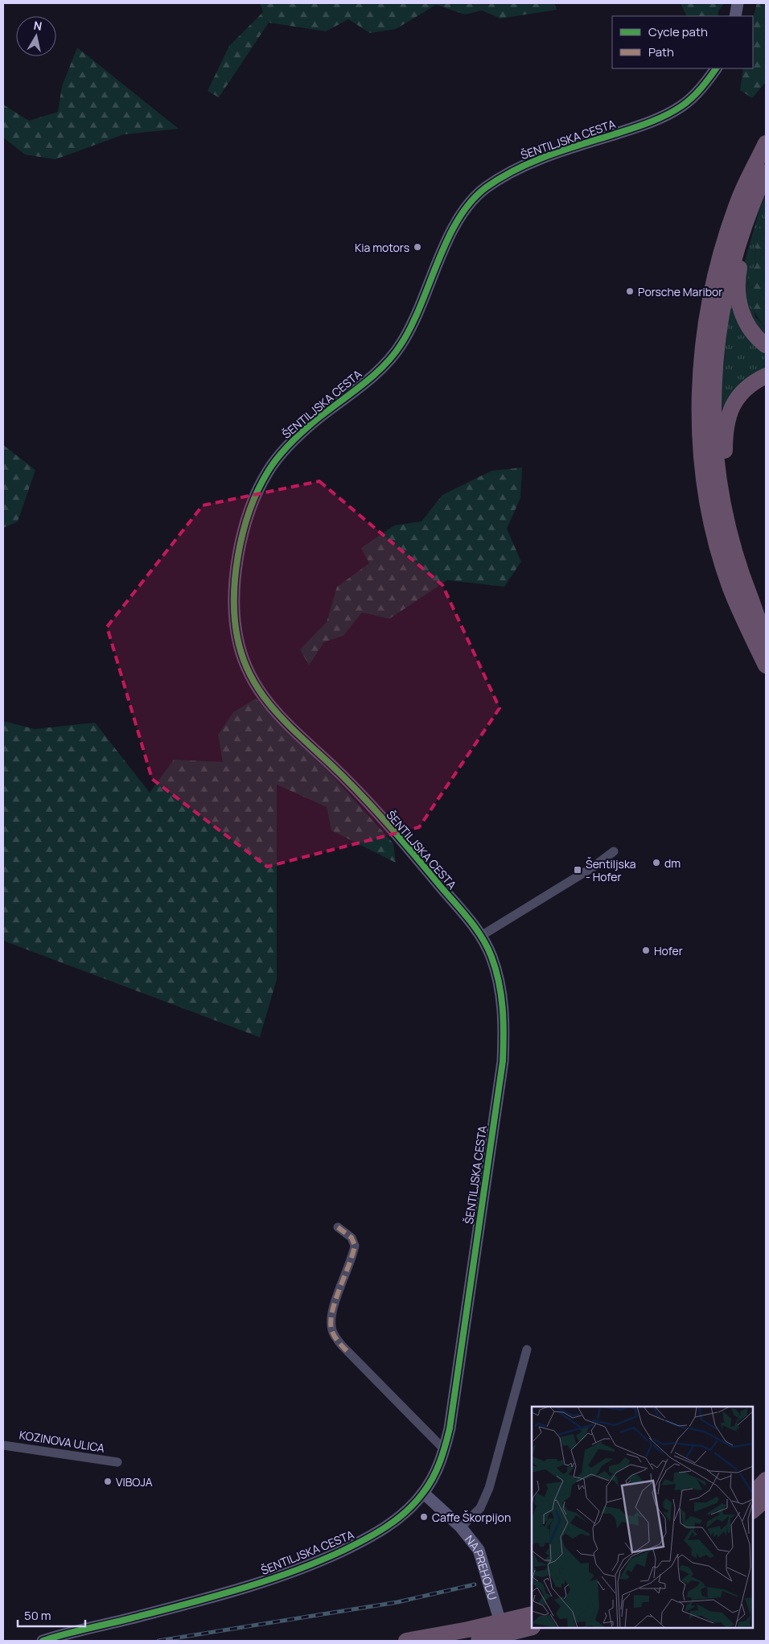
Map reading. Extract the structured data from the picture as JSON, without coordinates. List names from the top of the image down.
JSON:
{
  "streets": {
    "street": ["ŠENTILJSKA CESTA", "KOZINOVA ULICA", "NA PREHODU"]
  },
  "crossings": [
    ["ŠENTILJSKA CESTA", "NA PREHODU"]
  ],
  "places": {
    "other": [
      "Kia motors",
      "Porsche Maribor",
      "dm",
      "Hofer",
      "VIBOJA",
      "Caffe Škorpijon"
    ],
    "transit": ["Šentiljska - Hofer"]
  },
  "legend": ["Cycle path", "Path"],
  "scale_bar": "50 m",
  "north": "top"
}
